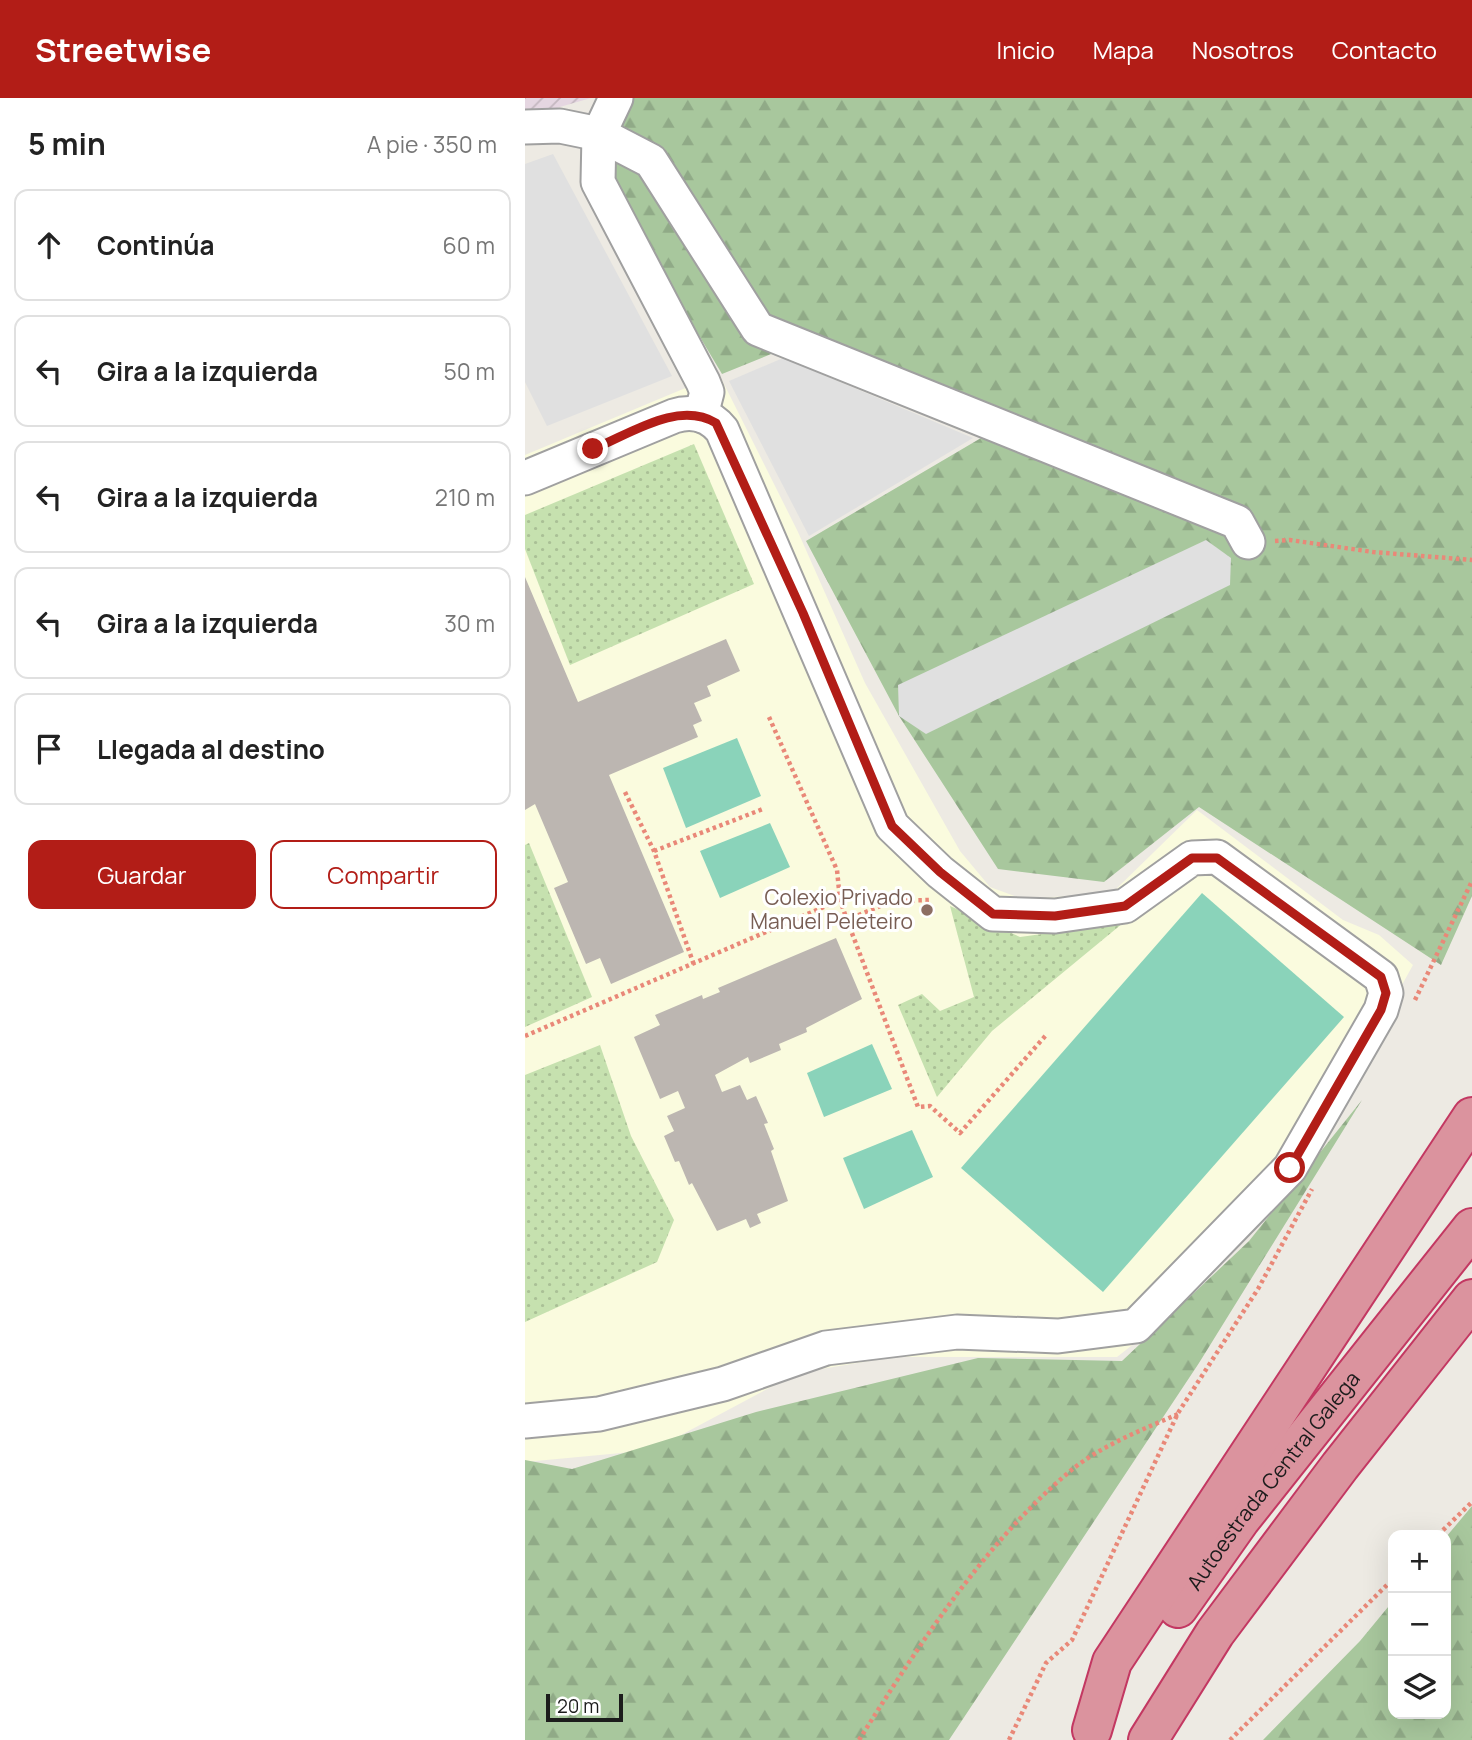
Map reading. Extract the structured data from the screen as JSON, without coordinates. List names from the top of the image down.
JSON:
{
  "streets": {
    "highway": ["Autoestrada Central Galega"]
  },
  "places": ["Colexio Privado Manuel Peleteiro"],
  "scale_bar": "20 m",
  "page": {
    "header": "Streetwise",
    "nav": [
      "Inicio",
      "Mapa",
      "Nosotros",
      "Contacto"
    ],
    "heading": ["5 min", "A pie · 350 m"],
    "list": [
      ["Continúa", "60 m"],
      ["Gira a la izquierda", "50 m"],
      ["Gira a la izquierda", "210 m"],
      ["Gira a la izquierda", "30 m"],
      "Llegada al destino"
    ],
    "buttons": ["Guardar", "Compartir"],
    "map_buttons": ["+", "−"],
    "scale": "20 m"
  }
}
